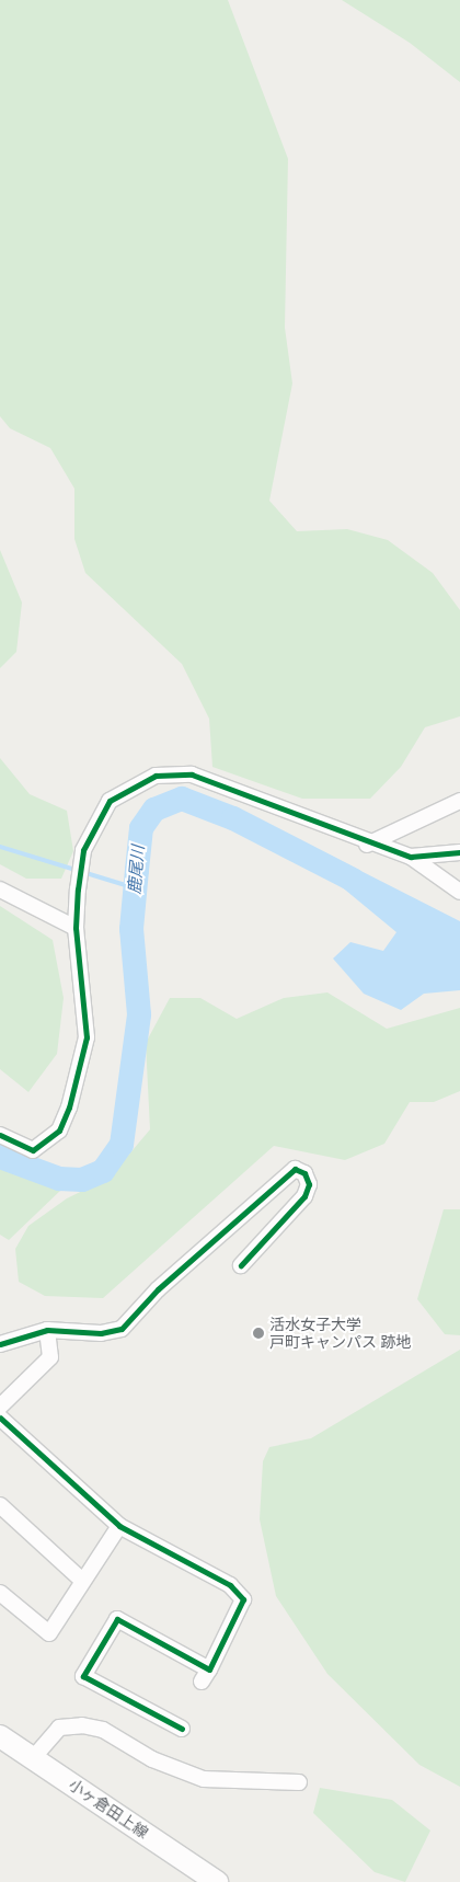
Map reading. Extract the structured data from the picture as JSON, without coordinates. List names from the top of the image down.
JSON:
{
  "streets": {
    "main road": ["小ヶ倉田上線"]
  },
  "water": ["鹿尾川"],
  "places": ["活水女子大学 戸町キャンパス 跡地"]
}
